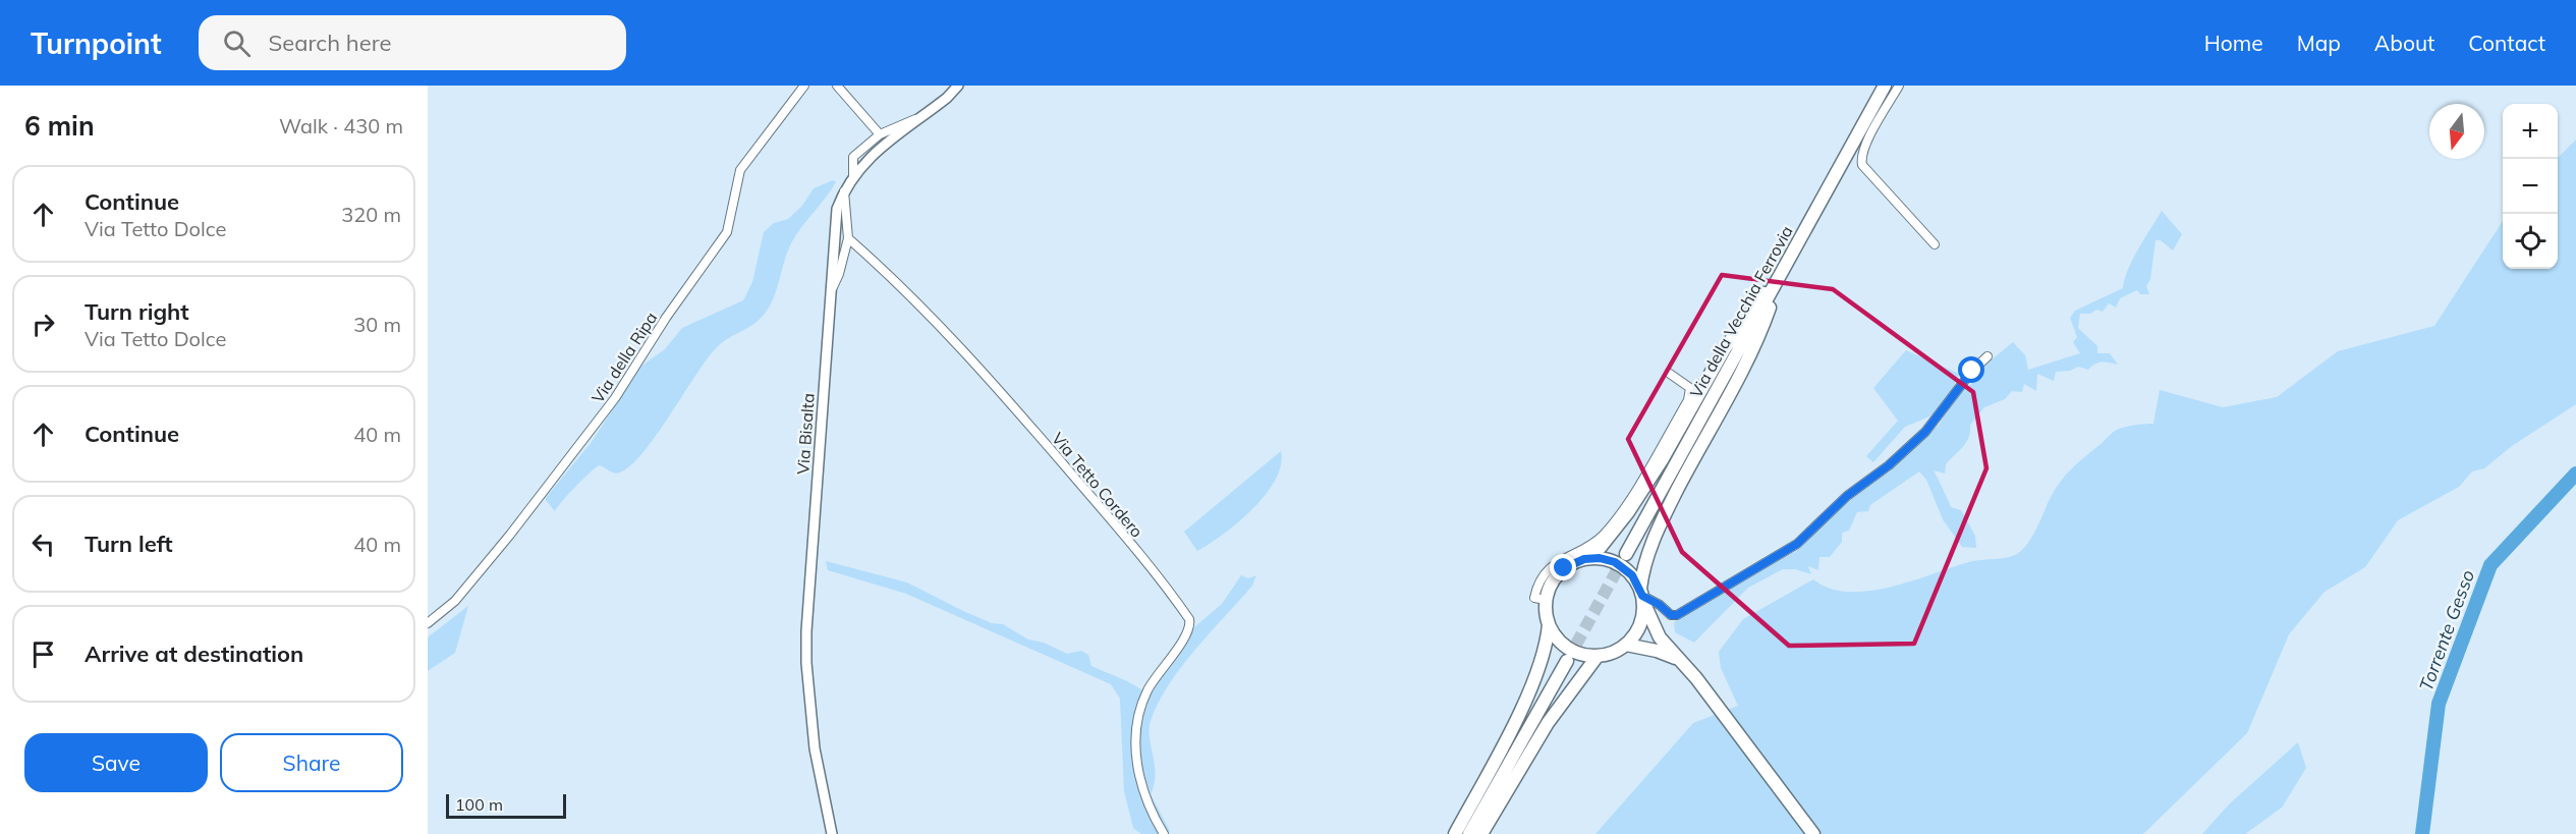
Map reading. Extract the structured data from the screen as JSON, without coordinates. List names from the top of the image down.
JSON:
{
  "streets": {
    "main road": ["Via della Vecchia Ferrovia"],
    "street": ["Via della Ripa", "Via Bisalta", "Via Tetto Cordero"]
  },
  "water": ["Torrente Gesso"],
  "scale_bar": "100 m",
  "north": "bottom",
  "page": {
    "header": "Turnpoint",
    "search": "Search here",
    "nav": [
      "Home",
      "Map",
      "About",
      "Contact"
    ],
    "heading": ["6 min", "Walk · 430 m"],
    "map_buttons": ["+", "−"],
    "list": [
      ["Continue", "Via Tetto Dolce", "320 m"],
      ["Turn right", "Via Tetto Dolce", "30 m"],
      ["Continue", "40 m"],
      ["Turn left", "40 m"],
      "Arrive at destination"
    ],
    "buttons": ["Save", "Share"],
    "scale": "100 m"
  }
}
